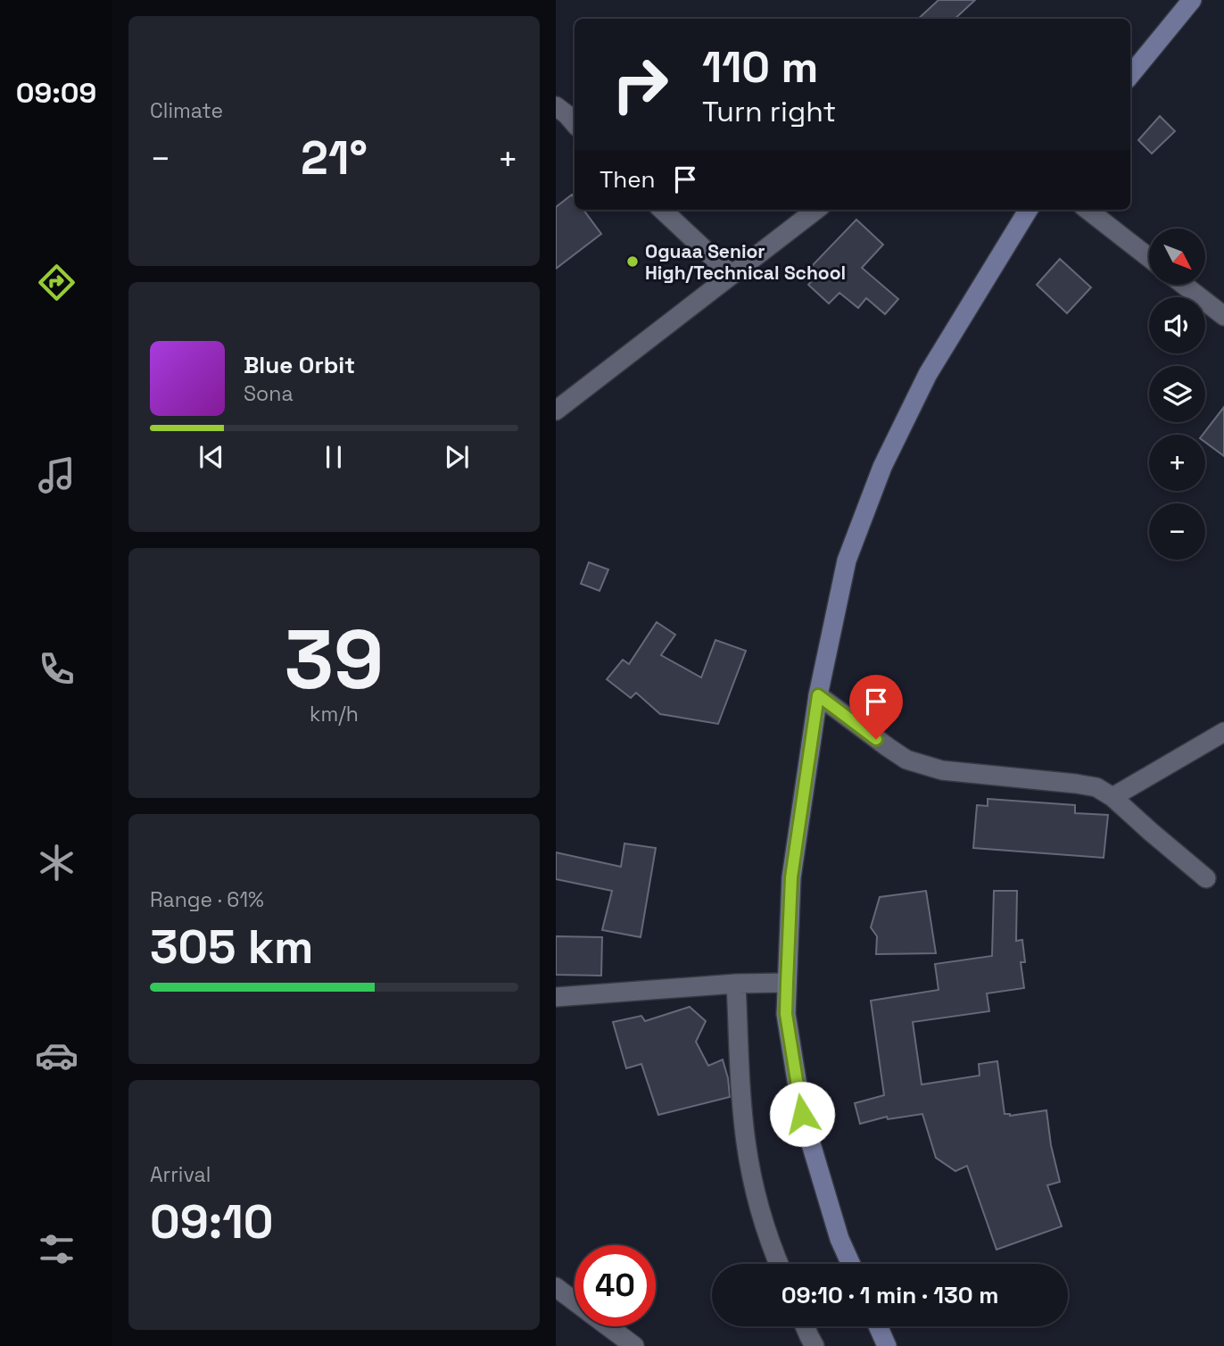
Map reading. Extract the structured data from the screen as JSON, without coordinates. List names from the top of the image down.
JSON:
{
  "places": ["Oguaa Senior High/Technical School"],
  "north": "bottom right",
  "page": {
    "tabs": "09:09",
    "tile": [
      "Climate",
      ["39", "km/h"],
      ["Range · 61%", "305 km"],
      ["Arrival", "09:10"]
    ],
    "turn": ["110 m", "Turn right"],
    "heat": ["−", "21°", "+"],
    "then": "Then",
    "map_buttons": ["+", "−"],
    "song": ["Blue Orbit", "Sona"],
    "limit": "40",
    "trip": "09:10 · 1 min · 130 m"
  }
}
